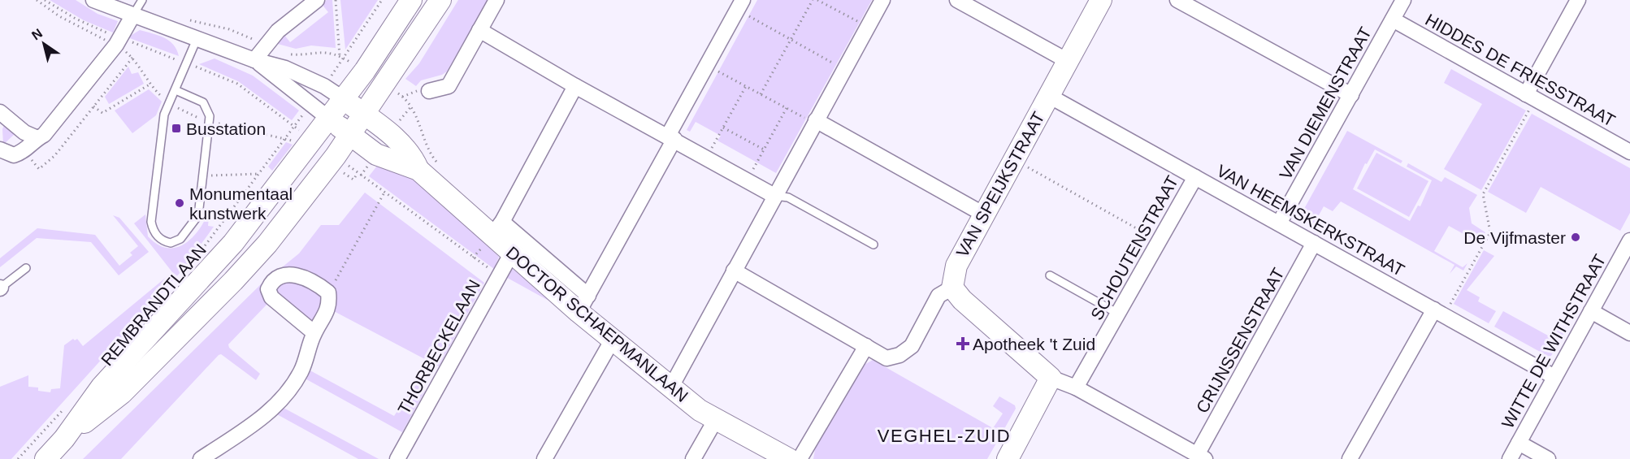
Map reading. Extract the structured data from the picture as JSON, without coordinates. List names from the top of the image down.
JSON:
{
  "streets": {
    "street": [
      "HIDDES DE FRIESSTRAAT",
      "VAN DIEMENSTRAAT",
      "VAN SPEIJKSTRAAT",
      "VAN HEEMSKERKSTRAAT",
      "SCHOUTENSTRAAT",
      "REMBRANDTLAAN",
      "DOCTOR SCHAEPMANLAAN",
      "CRIJNSSENSTRAAT",
      "WITTE DE WITHSTRAAT",
      "THORBECKELAAN"
    ]
  },
  "crossings": [
    ["HIDDES DE FRIESSTRAAT", "VAN DIEMENSTRAAT"],
    ["VAN DIEMENSTRAAT", "VAN HEEMSKERKSTRAAT"],
    ["VAN SPEIJKSTRAAT", "VAN HEEMSKERKSTRAAT"],
    ["VAN HEEMSKERKSTRAAT", "SCHOUTENSTRAAT"],
    ["VAN HEEMSKERKSTRAAT", "CRIJNSSENSTRAAT"],
    ["VAN HEEMSKERKSTRAAT", "WITTE DE WITHSTRAAT"],
    ["REMBRANDTLAAN", "DOCTOR SCHAEPMANLAAN"],
    ["DOCTOR SCHAEPMANLAAN", "THORBECKELAAN"]
  ],
  "districts": ["VEGHEL-ZUID"],
  "places": {
    "transit": ["Busstation"],
    "other": ["Monumentaal kunstwerk", "De Vijfmaster"],
    "health": ["Apotheek 't Zuid"]
  },
  "north": "top left"
}
